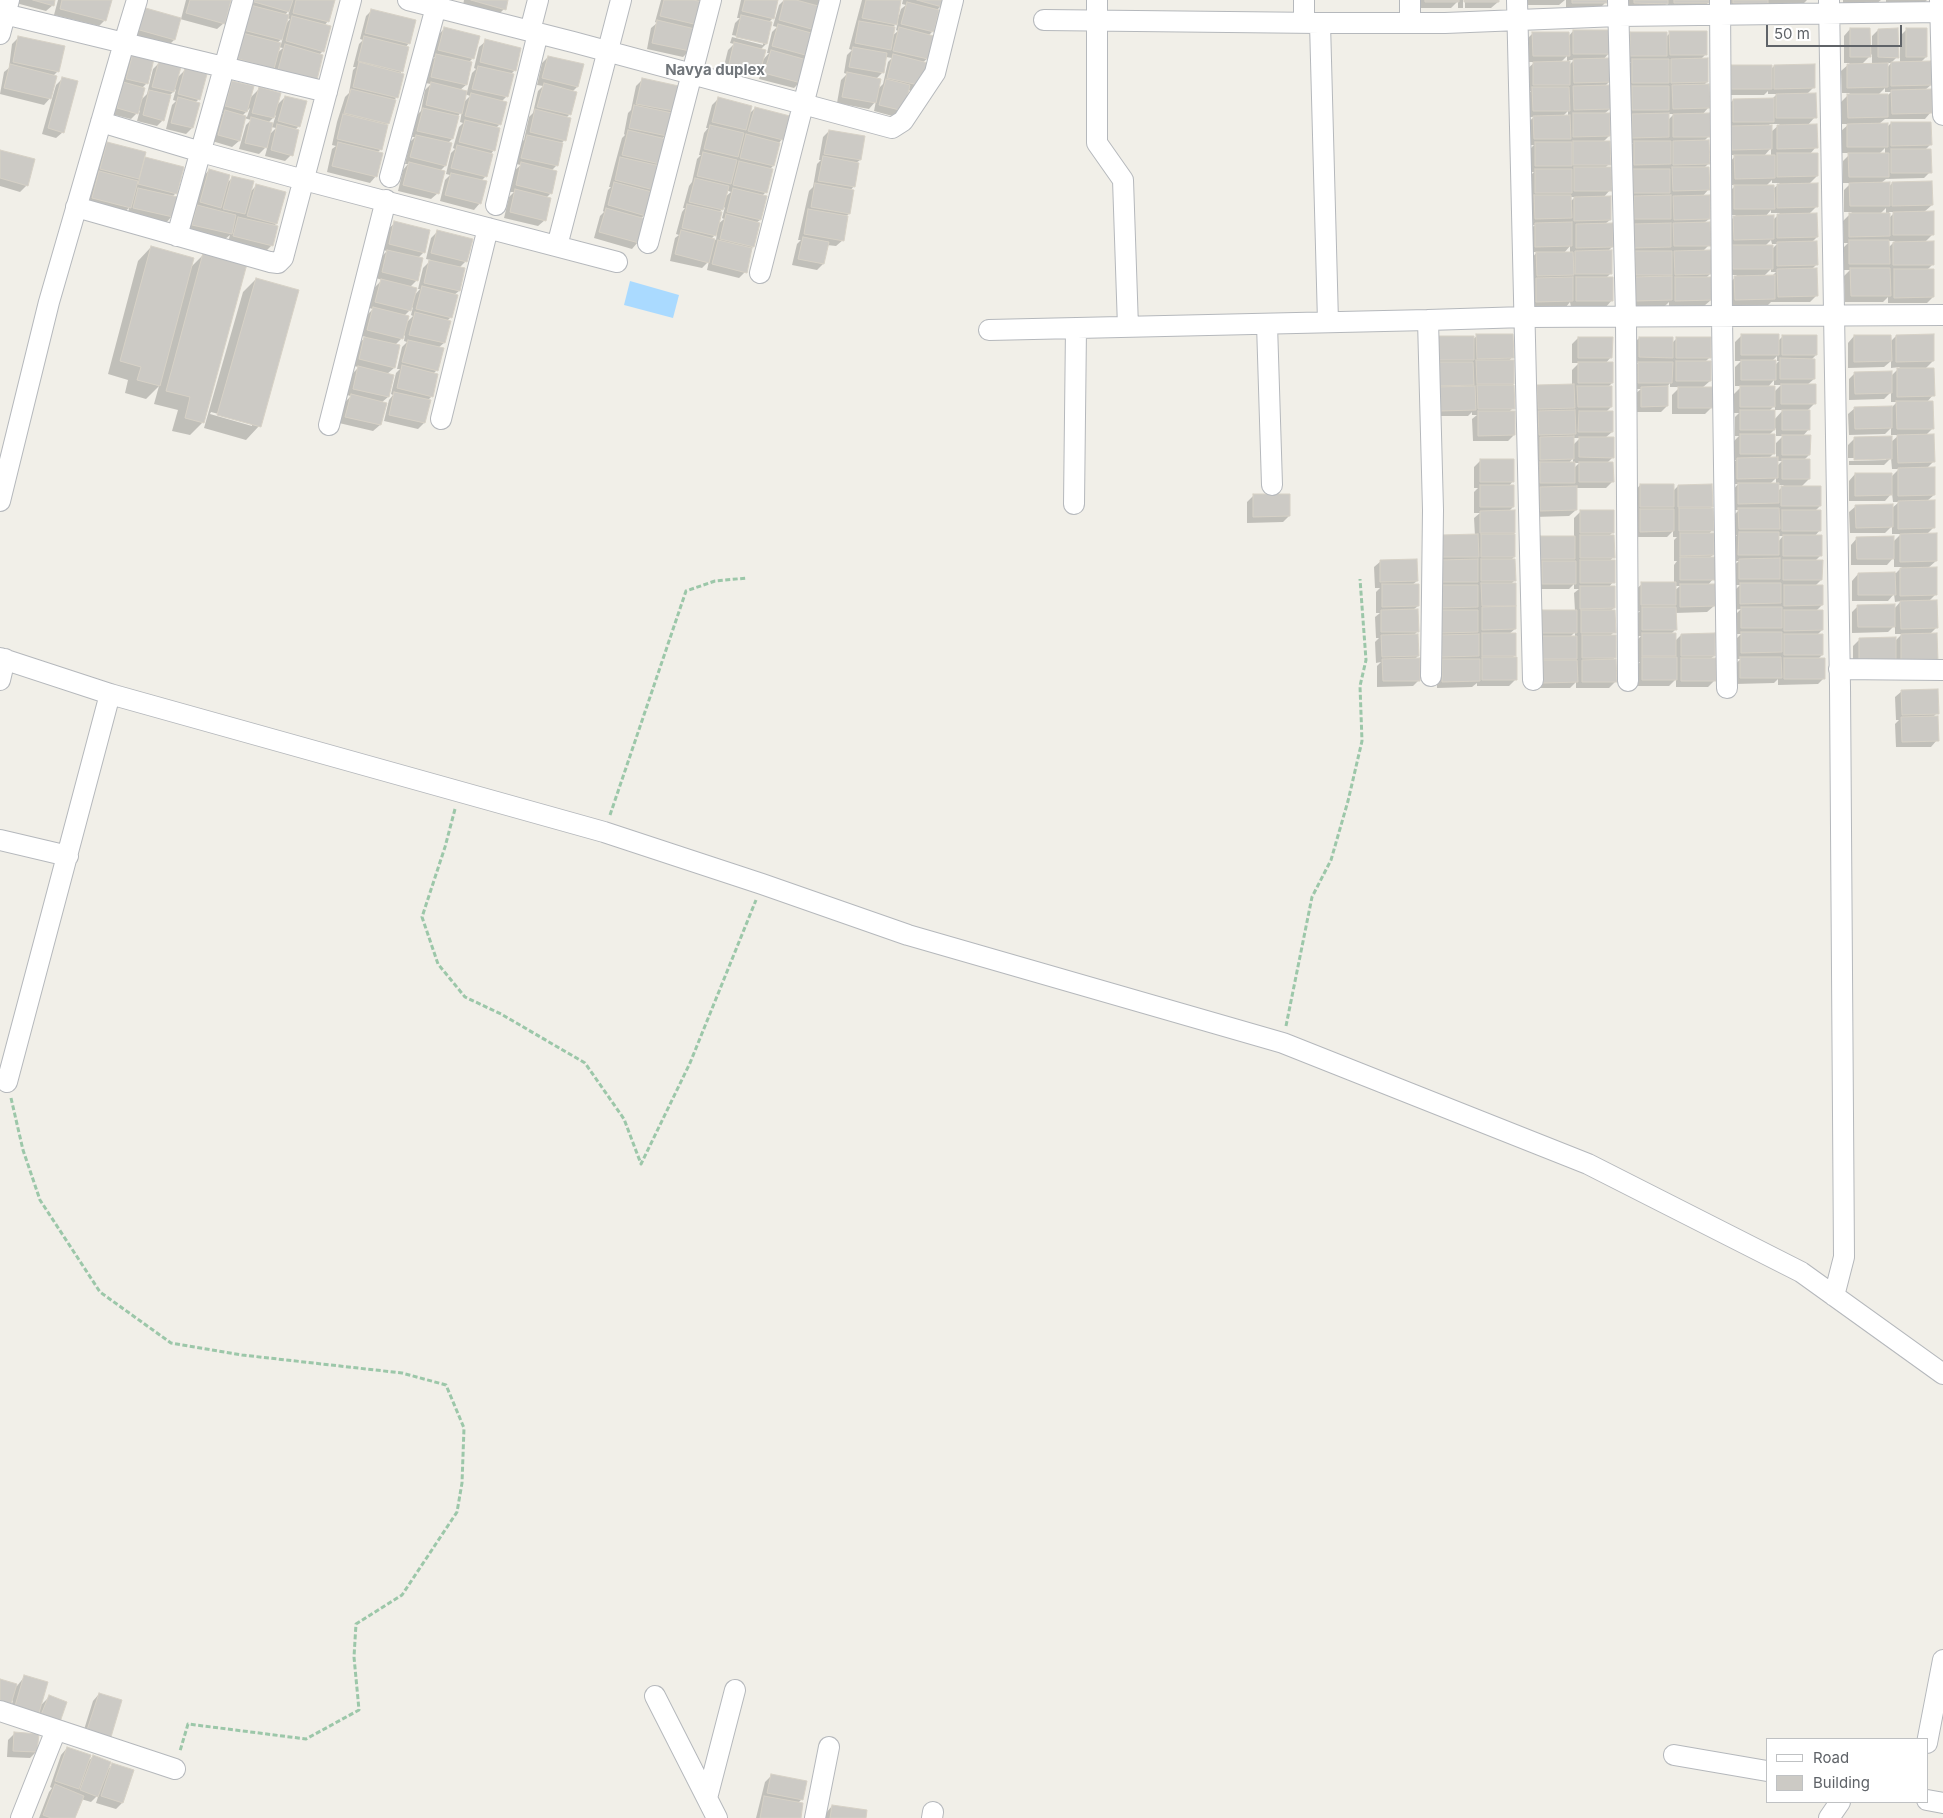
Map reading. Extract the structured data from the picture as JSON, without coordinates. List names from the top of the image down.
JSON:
{
  "districts": ["Navya duplex"],
  "legend": ["Road", "Building"],
  "scale_bar": "50 m"
}
